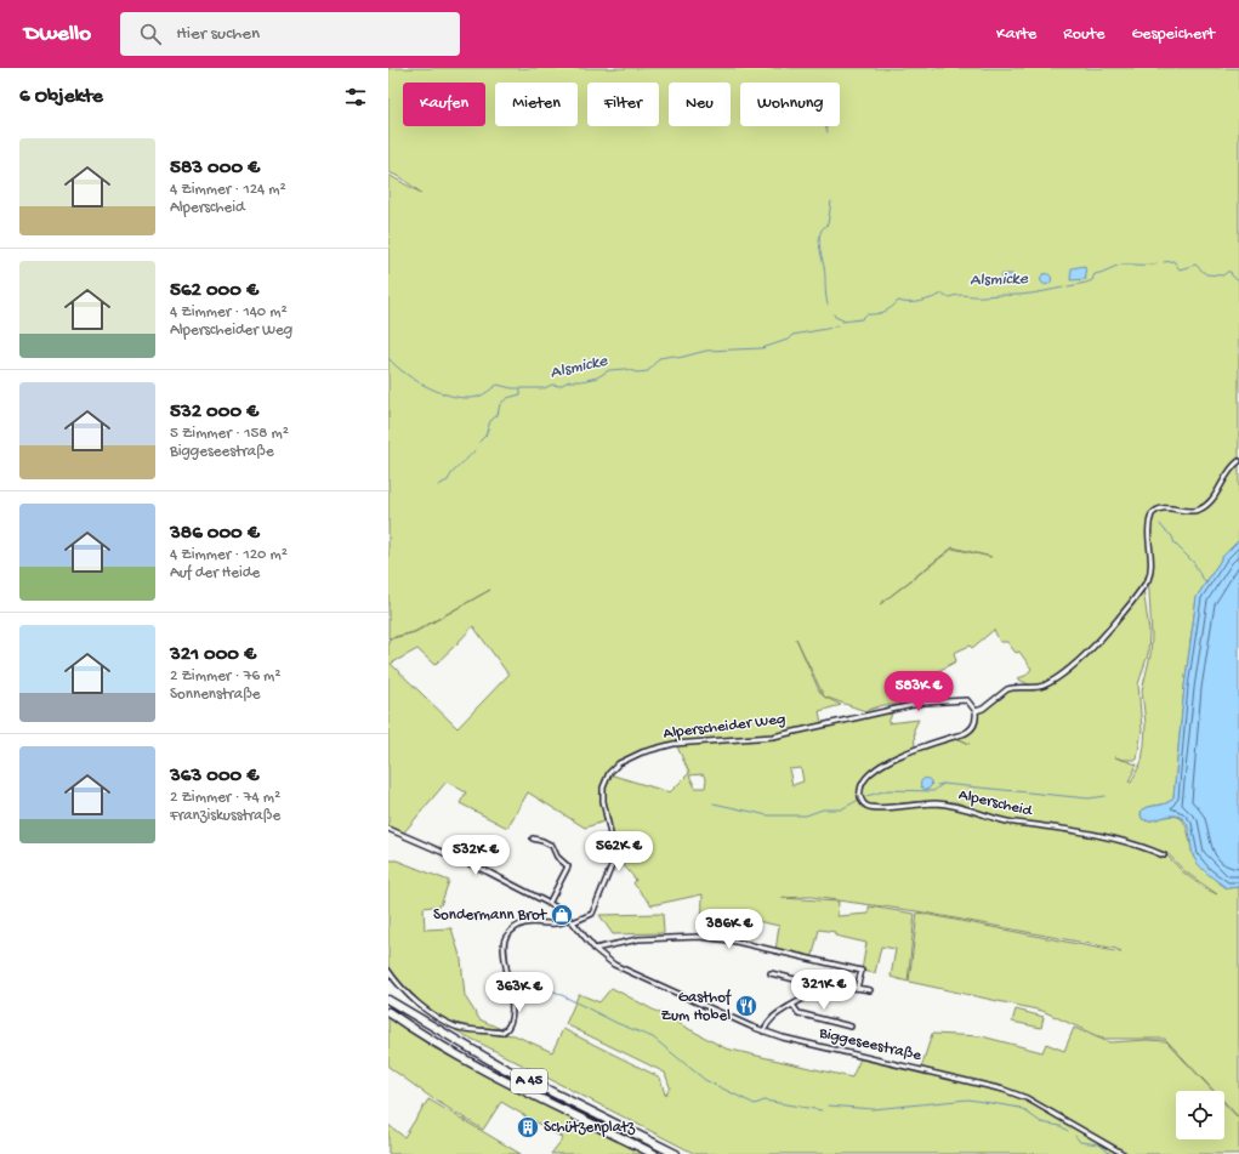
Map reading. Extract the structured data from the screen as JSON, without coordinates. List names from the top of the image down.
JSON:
{
  "streets": {
    "highway": ["A 45"],
    "street": ["Alperscheider Weg", "Alperscheid", "Biggeseestraße"]
  },
  "crossings": [
    ["Alperscheider Weg", "Alperscheid"],
    ["Alperscheider Weg", "Biggeseestraße"]
  ],
  "water": ["Alsmicke"],
  "places": {
    "shop": ["Sondermann Brot"],
    "restaurant": ["Gasthof Zum Hobel"],
    "building": ["Schützenplatz"]
  },
  "page": {
    "header": "Dwello",
    "search": "Hier suchen",
    "nav": ["Karte", "Route", "Gespeichert"],
    "heading": "6 Objekte",
    "chip": [
      "Kaufen",
      "Mieten",
      "Filter",
      "Neu",
      "Wohnung"
    ],
    "list": [
      {
        "name": "583 000 €",
        "note": "4 Zimmer · 124 m² · Alperscheid"
      },
      {
        "name": "562 000 €",
        "note": "4 Zimmer · 140 m² · Alperscheider Weg"
      },
      {
        "name": "532 000 €",
        "note": "5 Zimmer · 158 m² · Biggeseestraße"
      },
      {
        "name": "386 000 €",
        "note": "4 Zimmer · 120 m² · Auf der Heide"
      },
      {
        "name": "321 000 €",
        "note": "2 Zimmer · 76 m² · Sonnenstraße"
      },
      {
        "name": "363 000 €",
        "note": "2 Zimmer · 74 m² · Franziskusstraße"
      }
    ],
    "price": [
      "583K €",
      "562K €",
      "532K €",
      "386K €",
      "321K €",
      "363K €"
    ]
  }
}
